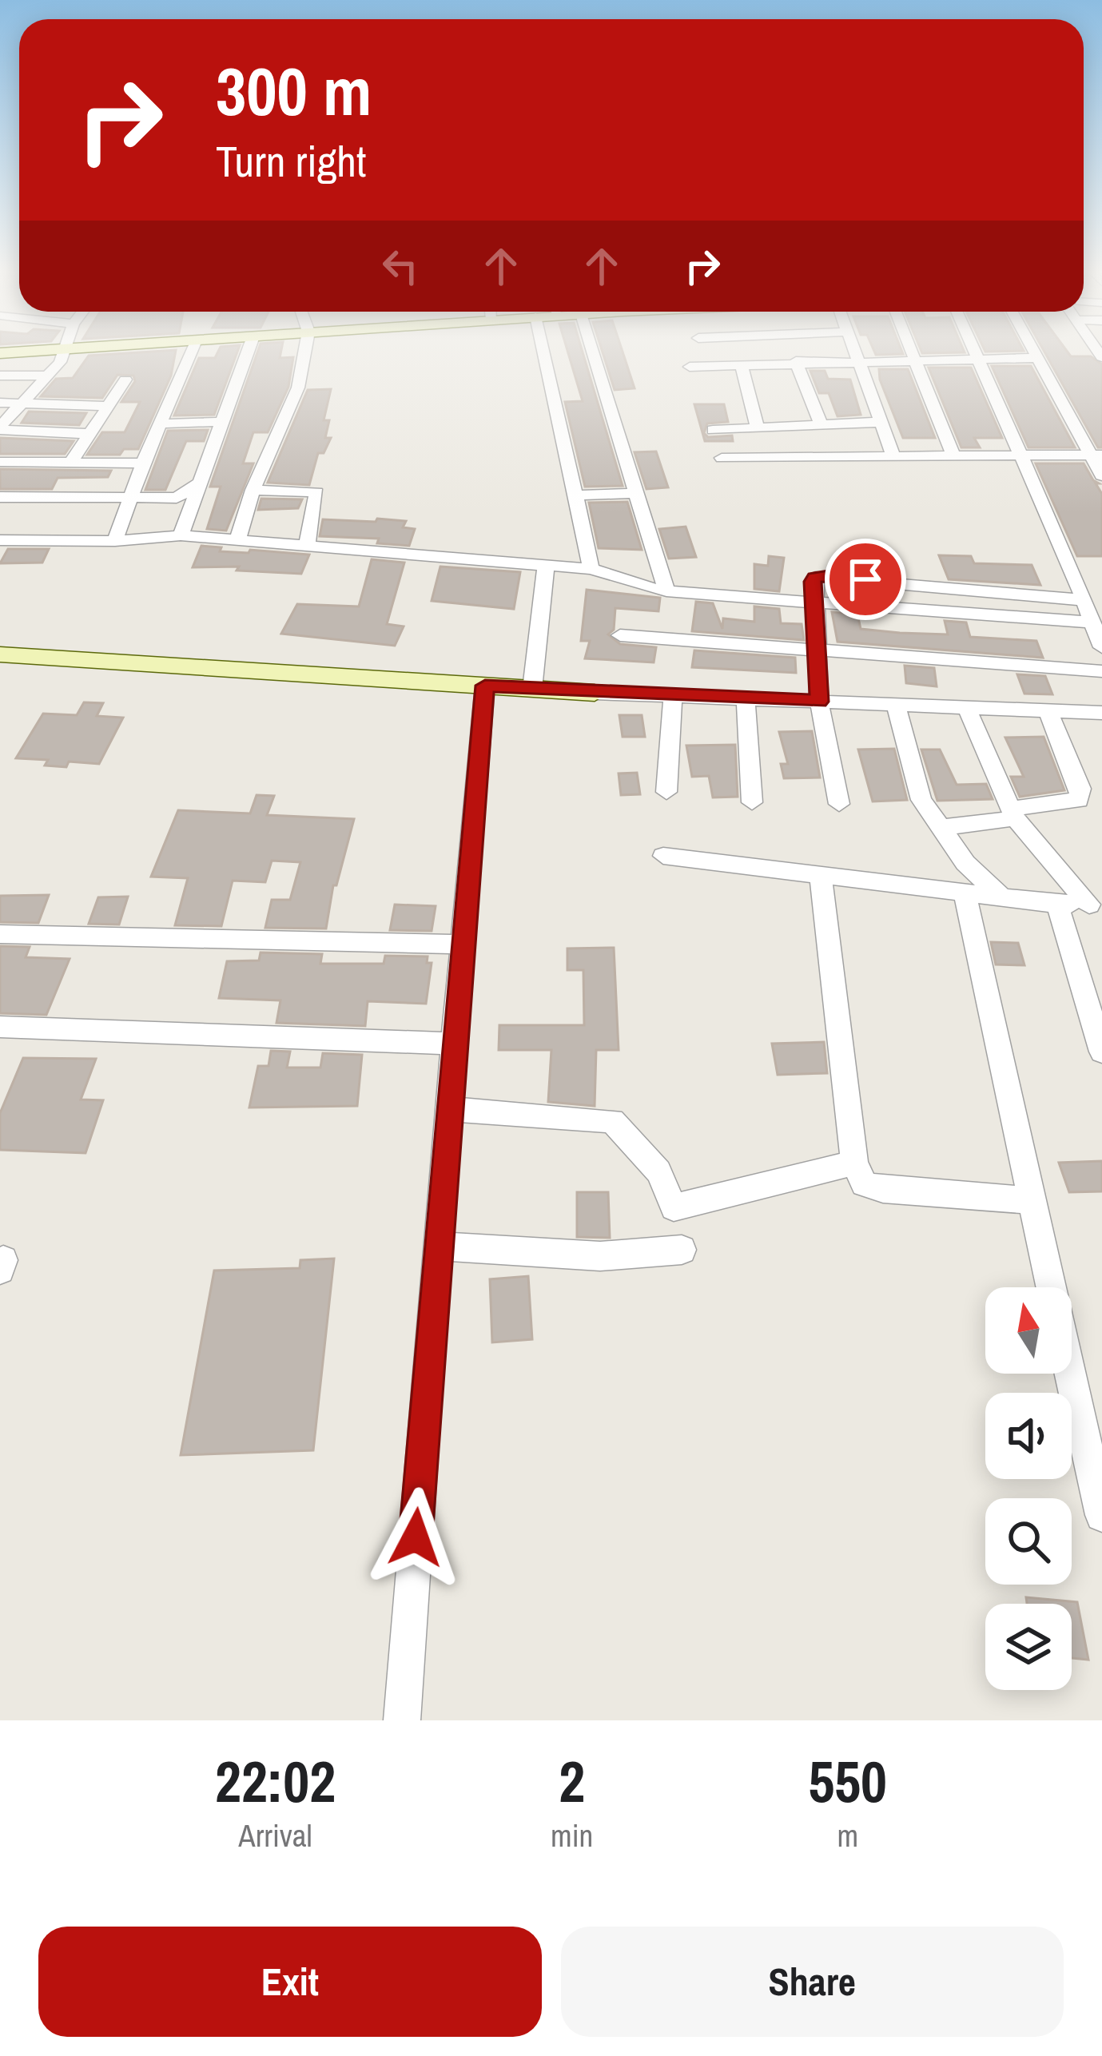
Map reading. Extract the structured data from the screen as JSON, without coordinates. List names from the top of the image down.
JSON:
{
  "north": "top",
  "page": {
    "turn": ["300 m", "Turn right"],
    "eta": [
      "22:02",
      "Arrival",
      "2",
      "min",
      "550",
      "m"
    ],
    "buttons": ["Exit", "Share"]
  }
}
